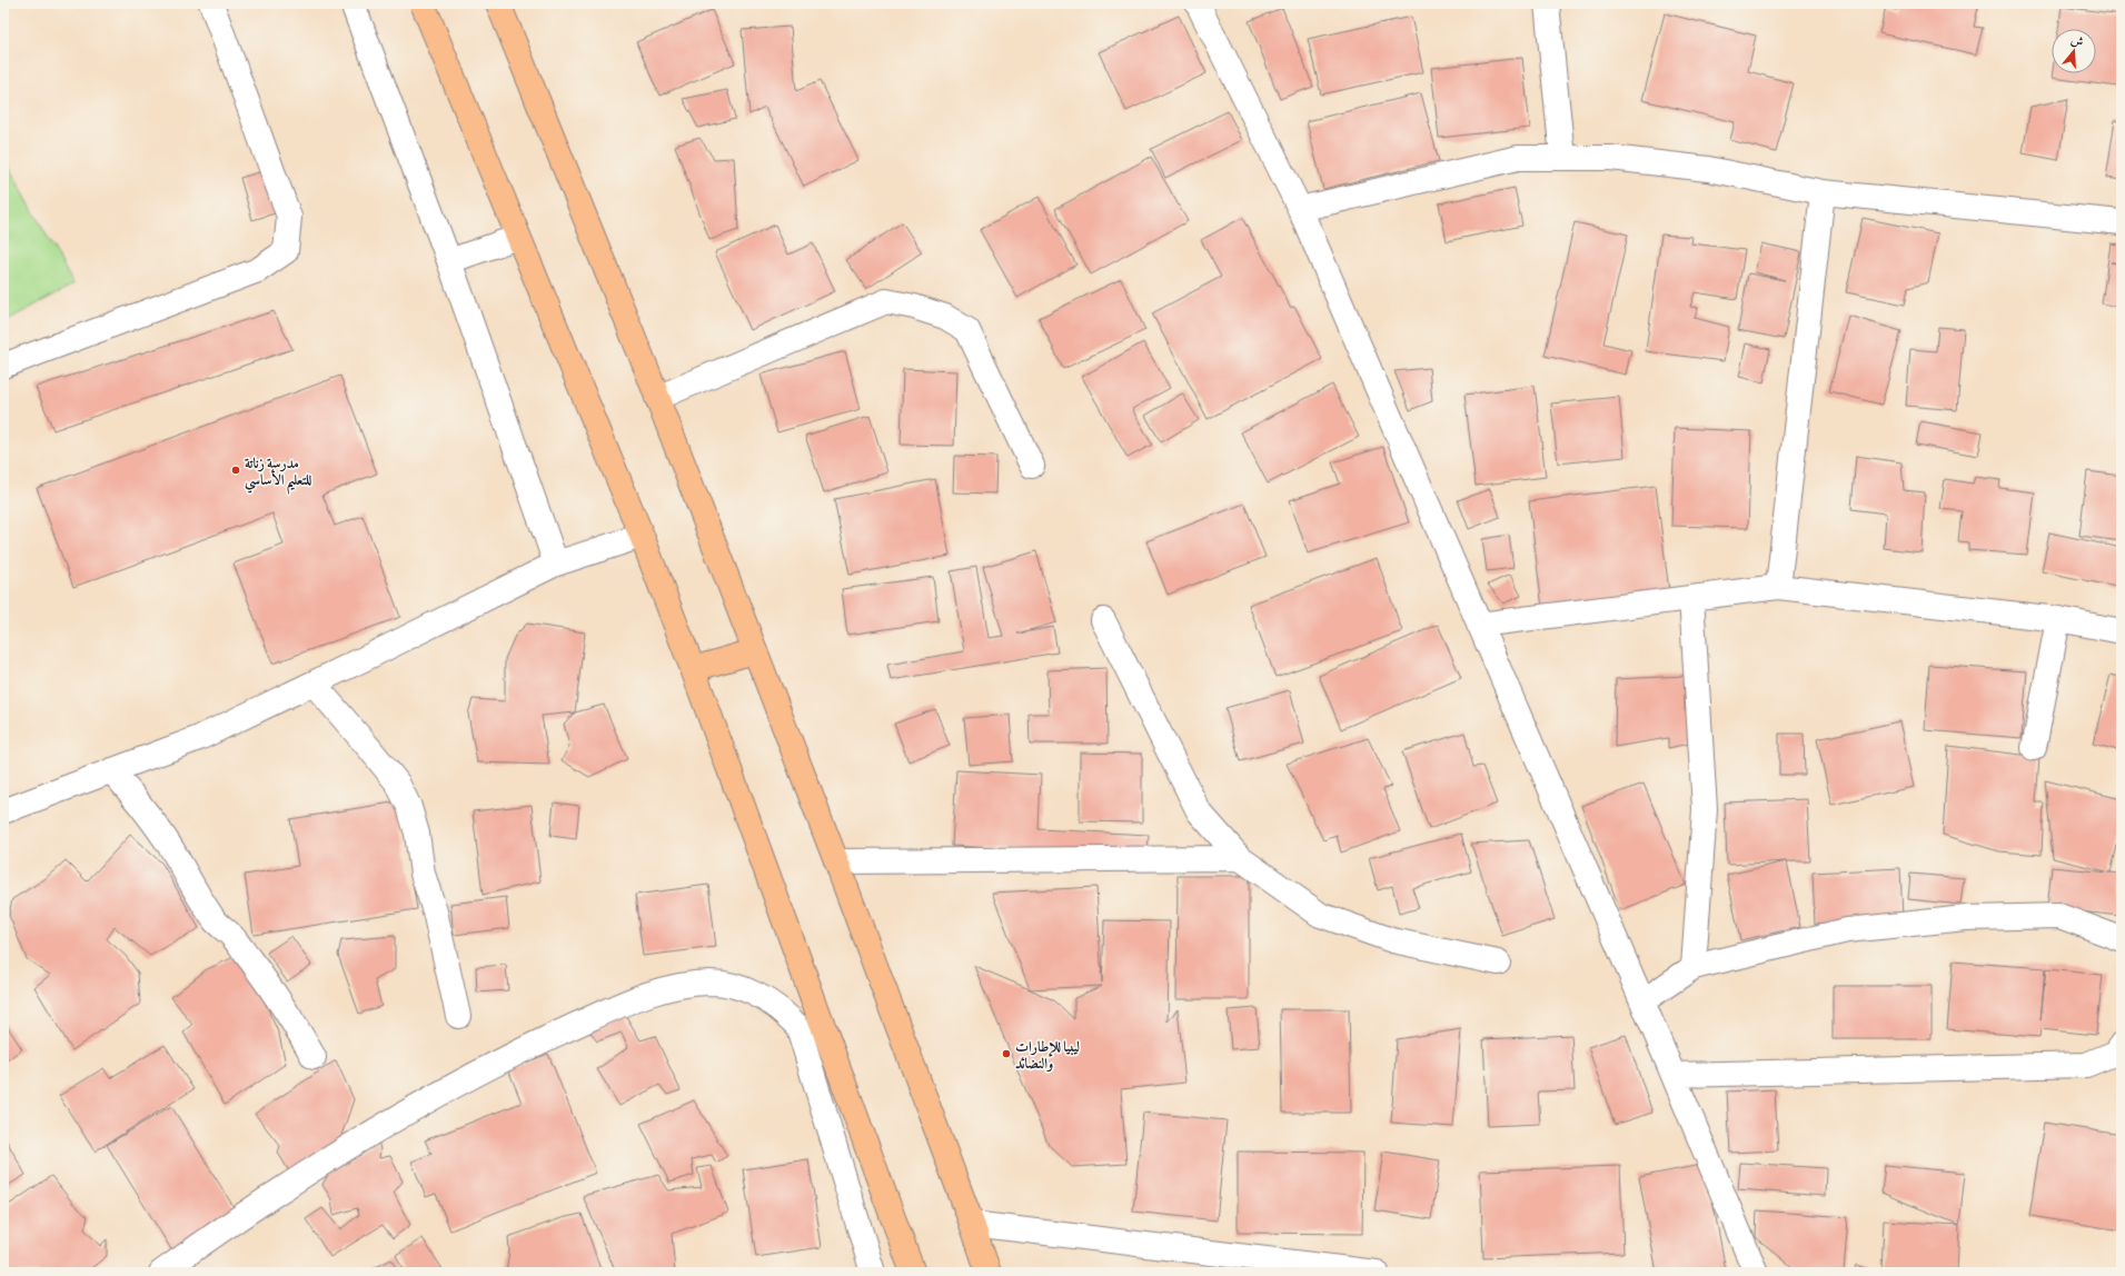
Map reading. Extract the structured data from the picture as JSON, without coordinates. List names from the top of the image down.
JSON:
{
  "places": ["مدرسة زناتة للتعليم الأساسي", "ليبيا للإطارات والنضائد"],
  "north": "top"
}
